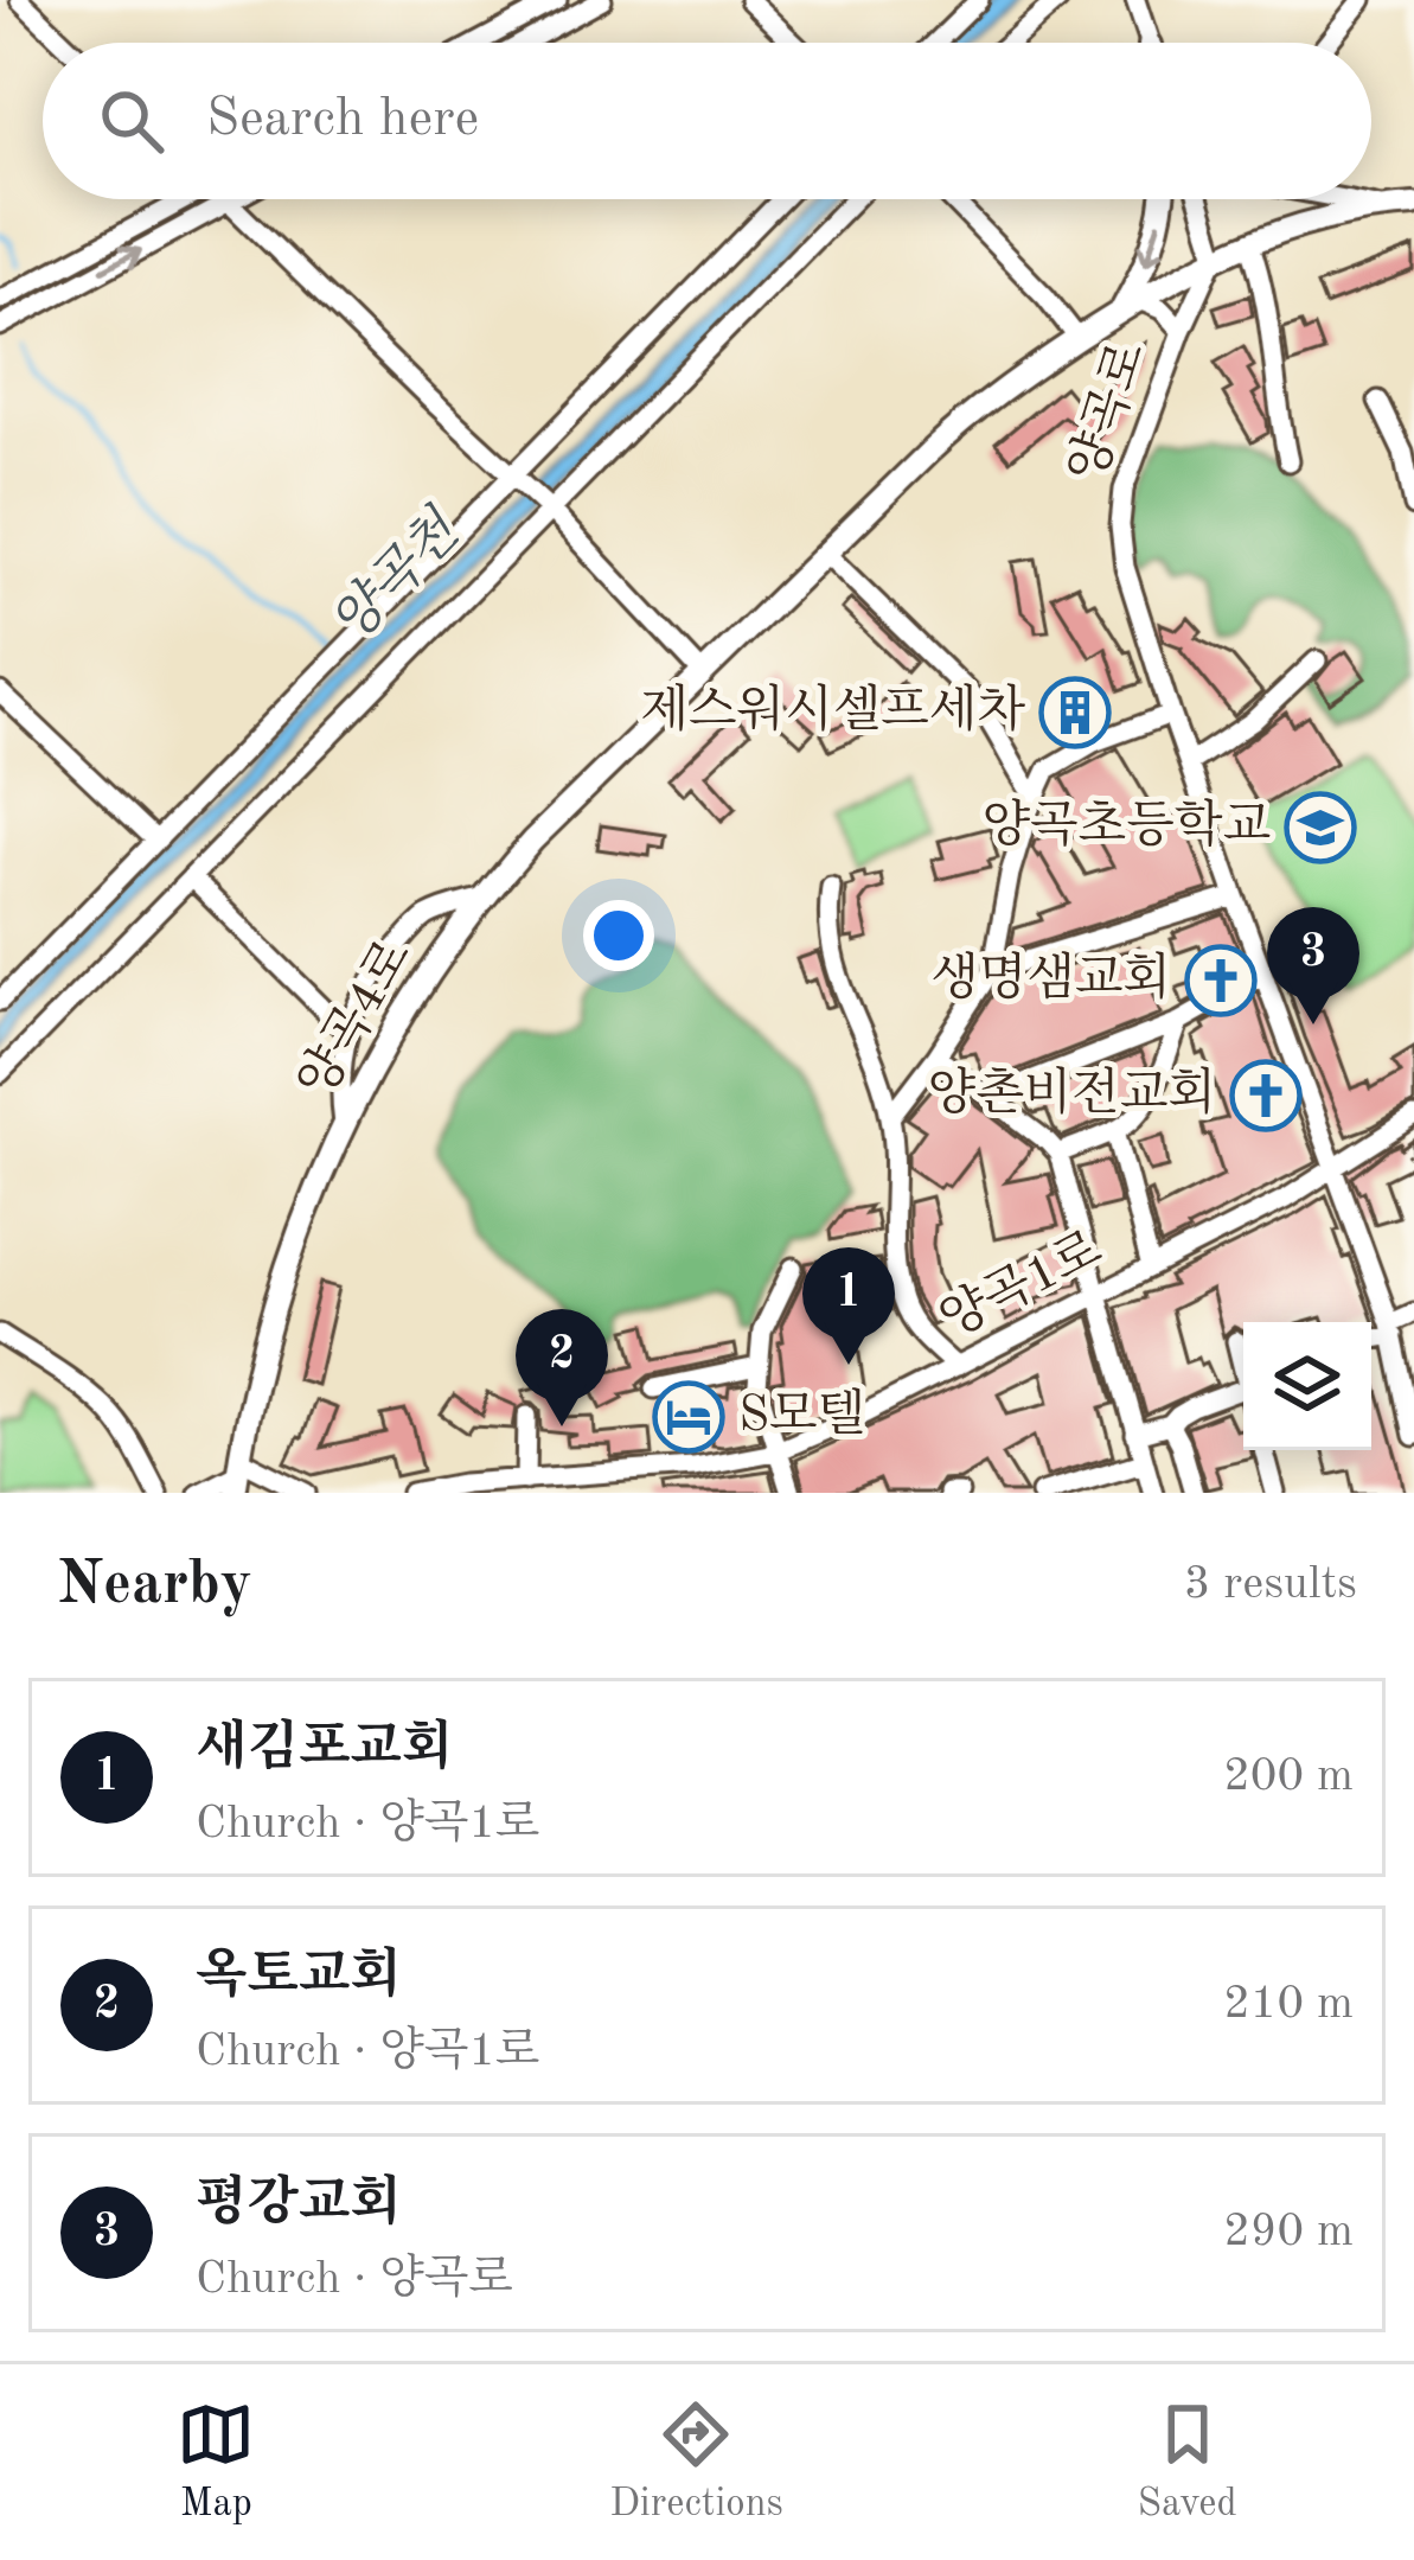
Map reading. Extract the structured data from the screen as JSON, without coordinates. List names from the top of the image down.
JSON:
{
  "streets": {
    "main road": ["양곡4로"],
    "street": ["양곡로", "양곡1로"]
  },
  "crossings": [
    ["양곡로", "양곡4로"],
    ["양곡로", "양곡1로"]
  ],
  "water": ["양곡천"],
  "places": {
    "building": ["제스워시셀프세차"],
    "school or university": ["양곡초등학교"],
    "church": ["생명샘교회", "양촌비전교회"],
    "hotel": ["S모텔"]
  },
  "page": {
    "search": "Search here",
    "pins": ["3", "1", "2"],
    "heading": ["Nearby", "3 results"],
    "list": [
      {
        "mark": "1",
        "name": "새김포교회",
        "note": "Church · 양곡1로",
        "value": "200 m"
      },
      {
        "mark": "2",
        "name": "옥토교회",
        "note": "Church · 양곡1로",
        "value": "210 m"
      },
      {
        "mark": "3",
        "name": "평강교회",
        "note": "Church · 양곡로",
        "value": "290 m"
      }
    ],
    "nav": ["Map", "Directions", "Saved"]
  }
}
